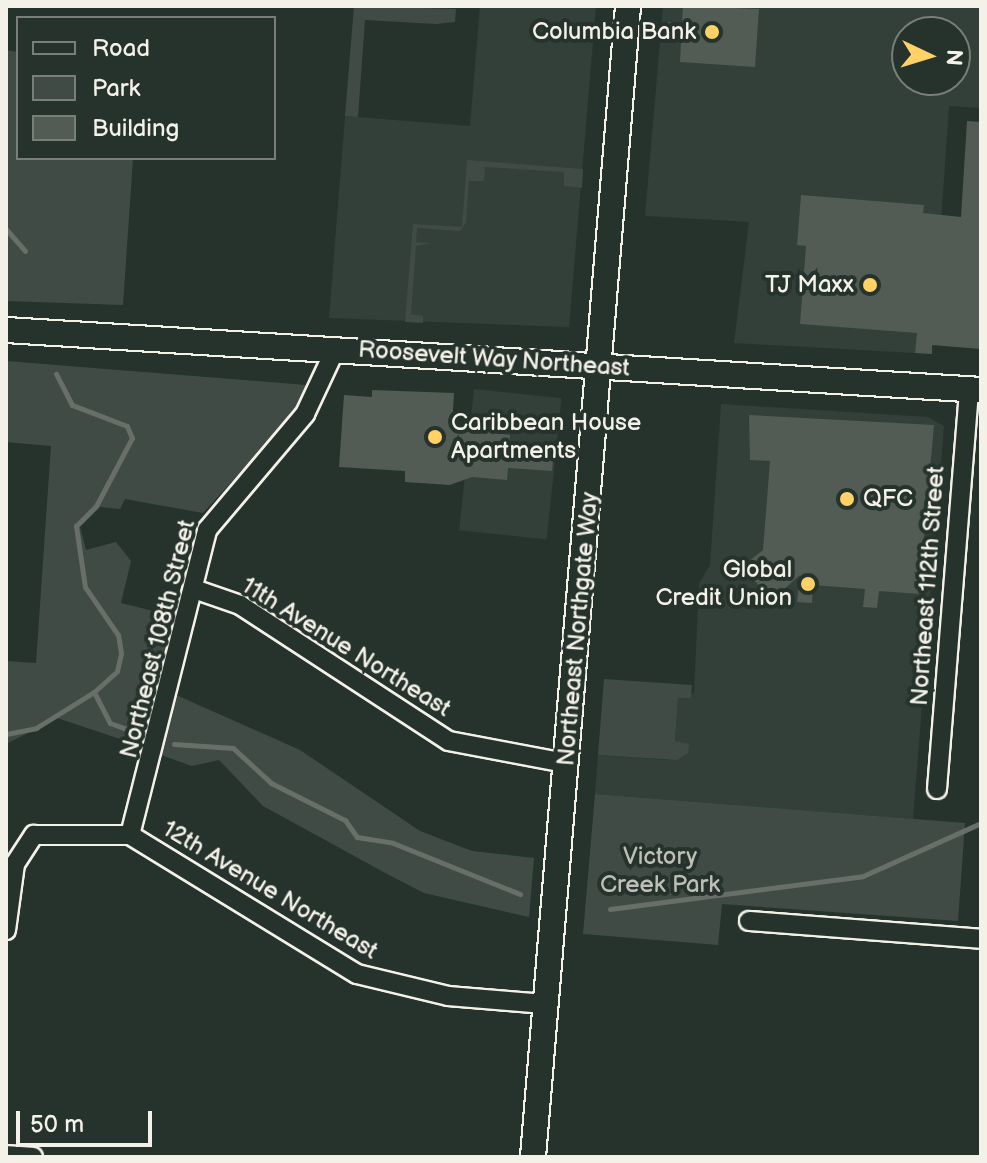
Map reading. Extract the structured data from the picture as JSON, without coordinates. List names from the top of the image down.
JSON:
{
  "streets": {
    "main road": ["Roosevelt Way Northeast", "Northeast Northgate Way"],
    "street": [
      "Northeast 112th Street",
      "Northeast 108th Street",
      "11th Avenue Northeast",
      "12th Avenue Northeast"
    ]
  },
  "crossings": [
    ["Roosevelt Way Northeast", "Northeast 112th Street"],
    ["Roosevelt Way Northeast", "Northeast Northgate Way"],
    ["Roosevelt Way Northeast", "Northeast 108th Street"],
    ["Northeast Northgate Way", "11th Avenue Northeast"],
    ["Northeast Northgate Way", "12th Avenue Northeast"],
    ["Northeast 108th Street", "11th Avenue Northeast"],
    ["Northeast 108th Street", "12th Avenue Northeast"]
  ],
  "parks": ["Victory Creek Park"],
  "places": [
    "Columbia Bank",
    "TJ Maxx",
    "Caribbean House Apartments",
    "QFC",
    "Global Credit Union"
  ],
  "legend": ["Road", "Park", "Building"],
  "scale_bar": "50 m",
  "north": "right"
}
